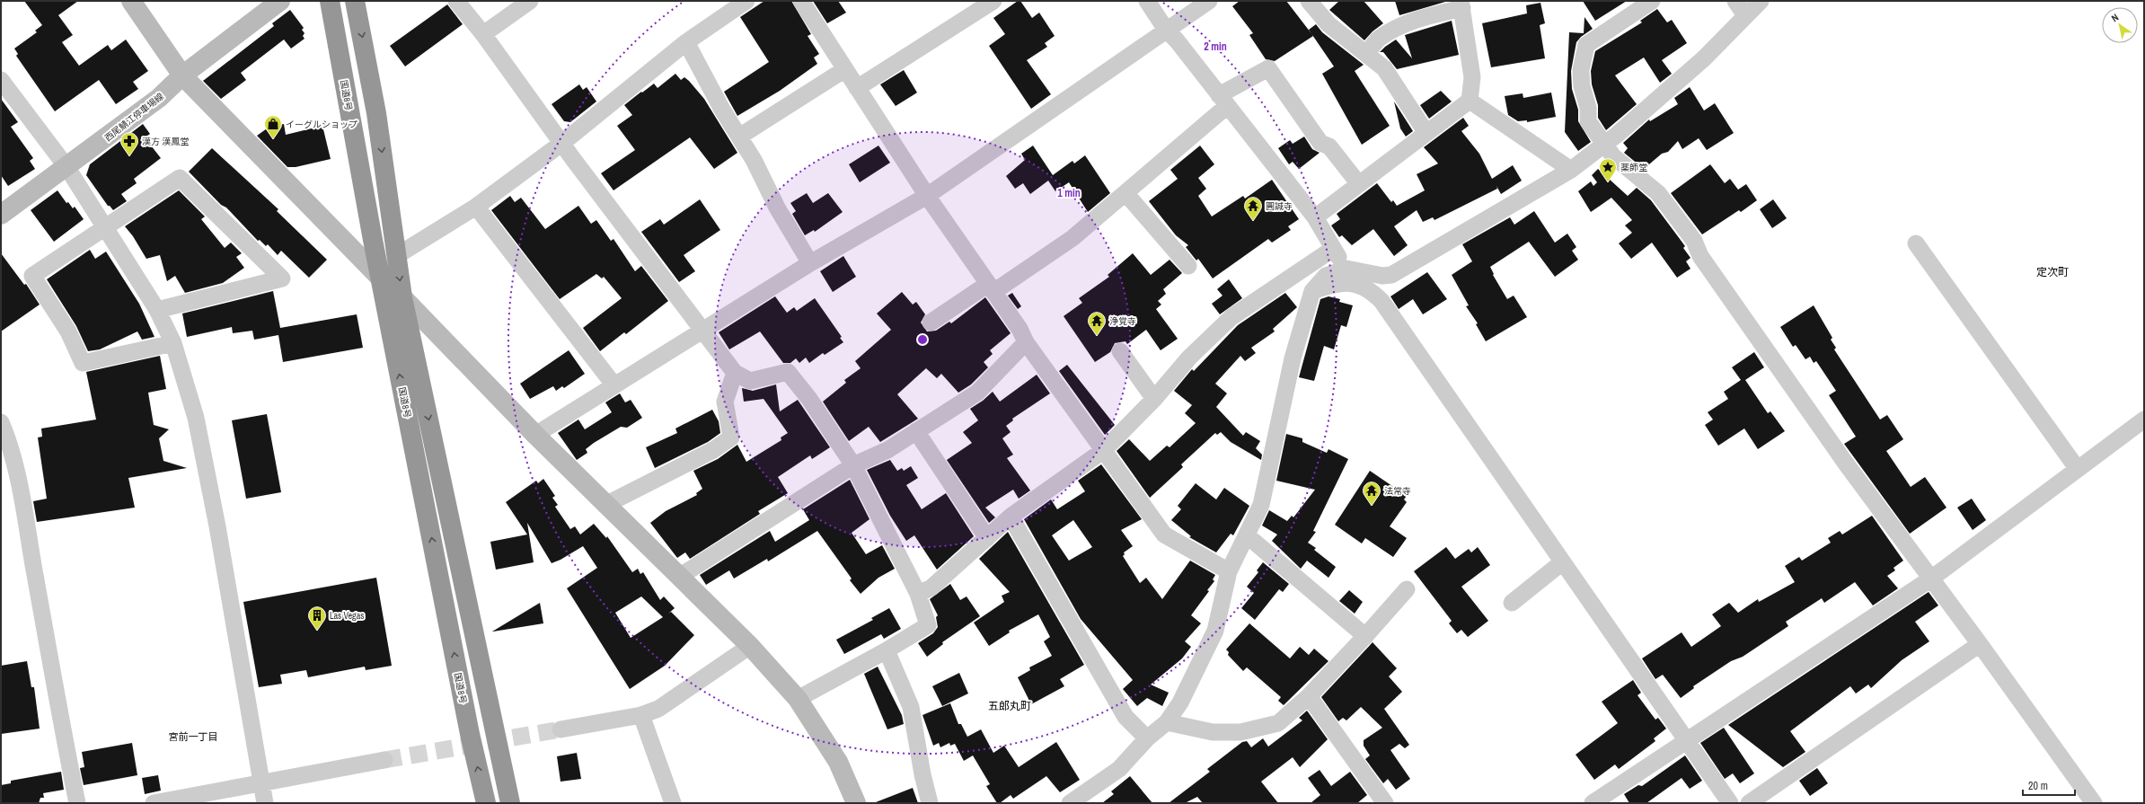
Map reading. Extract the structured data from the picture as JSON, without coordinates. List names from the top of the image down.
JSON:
{
  "streets": {
    "highway": ["国道8号"],
    "street": ["西尾鯖江停車場線"]
  },
  "districts": ["定次町", "五郎丸町", "宮前一丁目"],
  "places": {
    "shop": ["イーグルショップ"],
    "pharmacy": ["漢方 漢鳳堂"],
    "place": ["薬師堂"],
    "temple": ["圓誠寺", "浄覚寺", "法常寺"],
    "building": ["Las Vegas"]
  },
  "scale_bar": "20 m",
  "north": "top left",
  "rings": ["2 min", "1 min"]
}
